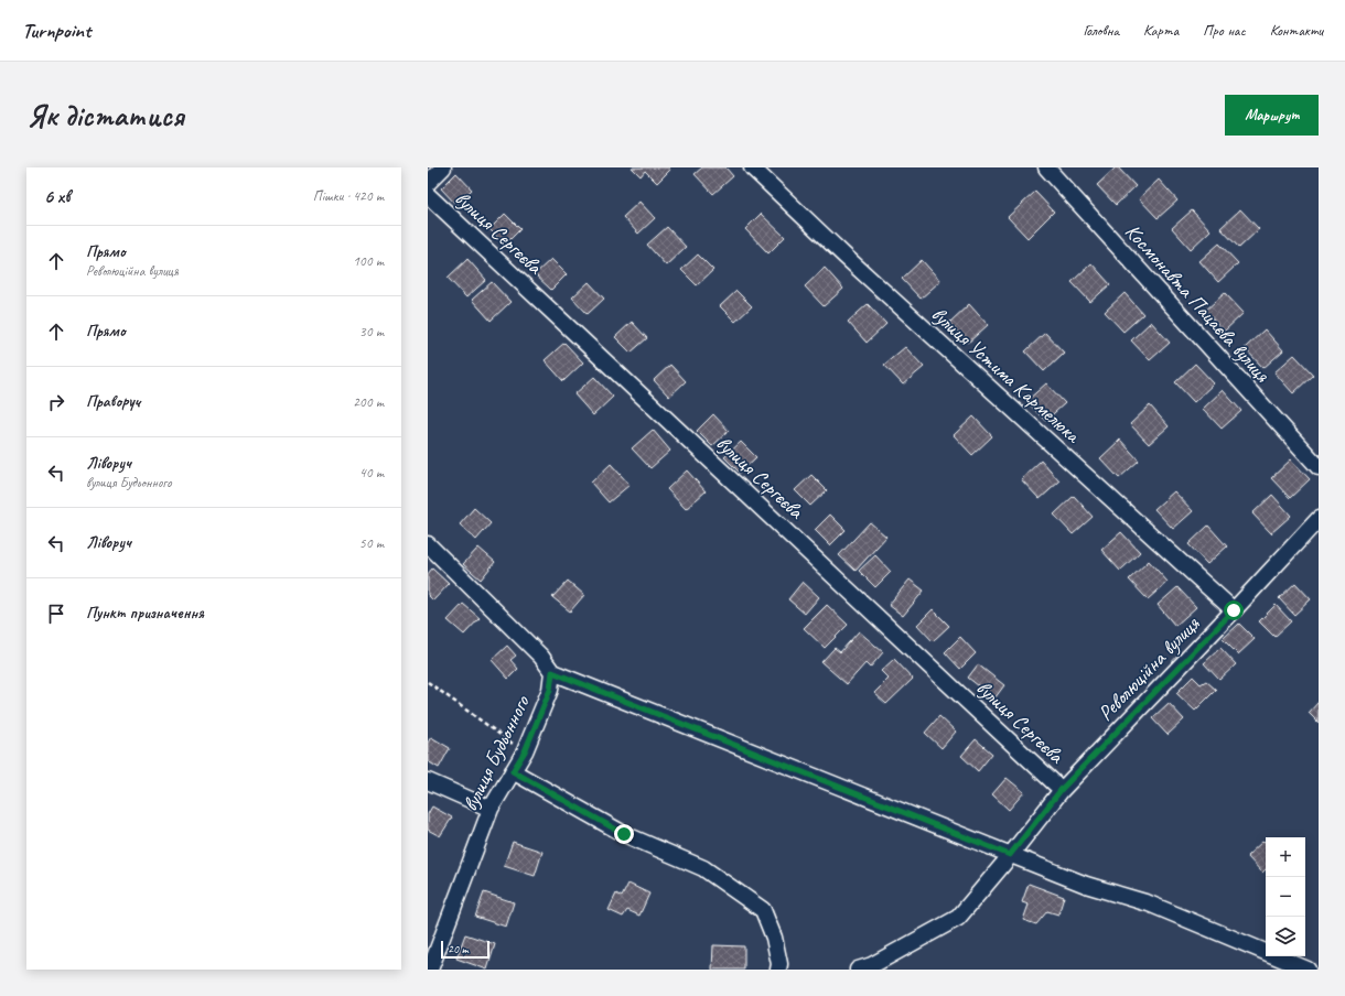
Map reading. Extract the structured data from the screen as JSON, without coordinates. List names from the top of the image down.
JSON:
{
  "streets": {
    "street": [
      "вулиця Сергєєва",
      "Космонавта Пацаєва вулиця",
      "вулиця Устима Кармелюка",
      "Революційна вулиця",
      "вулиця Будьонного"
    ]
  },
  "crossings": [
    ["вулиця Сергєєва", "Революційна вулиця"],
    ["вулиця Устима Кармелюка", "Революційна вулиця"]
  ],
  "scale_bar": "20 m",
  "page": {
    "header": "Turnpoint",
    "nav": [
      "Головна",
      "Карта",
      "Про нас",
      "Контакти"
    ],
    "buttons": "Маршрут",
    "title": "Як дістатися",
    "heading": ["6 хв", "Пішки · 420 m"],
    "list": [
      ["Прямо", "Революційна вулиця", "100 m"],
      ["Прямо", "30 m"],
      ["Праворуч", "200 m"],
      ["Ліворуч", "вулиця Будьонного", "40 m"],
      ["Ліворуч", "50 m"],
      "Пункт призначення"
    ],
    "map_buttons": ["+", "−"],
    "scale": "20 m"
  }
}
